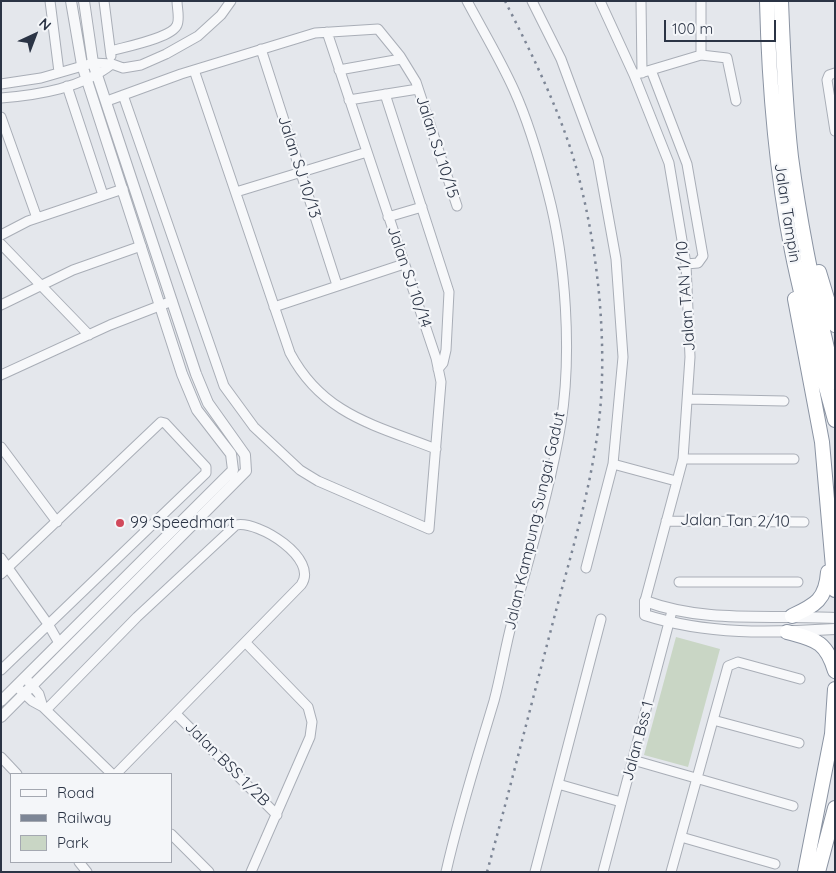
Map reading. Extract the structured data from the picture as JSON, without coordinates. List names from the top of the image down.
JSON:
{
  "streets": {
    "highway": ["Jalan Tampin"],
    "street": [
      "Jalan SJ 10/15",
      "Jalan SJ 10/13",
      "Jalan SJ 10/14",
      "Jalan TAN 1/10",
      "Jalan Kampung Sungai Gadut",
      "Jalan Tan 2/10",
      "Jalan Bss 1",
      "Jalan BSS 1/2B"
    ]
  },
  "crossings": [
    ["Jalan SJ 10/15", "Jalan SJ 10/14"],
    ["Jalan TAN 1/10", "Jalan Tan 2/10"]
  ],
  "places": ["99 Speedmart"],
  "legend": ["Road", "Railway", "Park"],
  "scale_bar": "100 m",
  "north": "top right"
}
